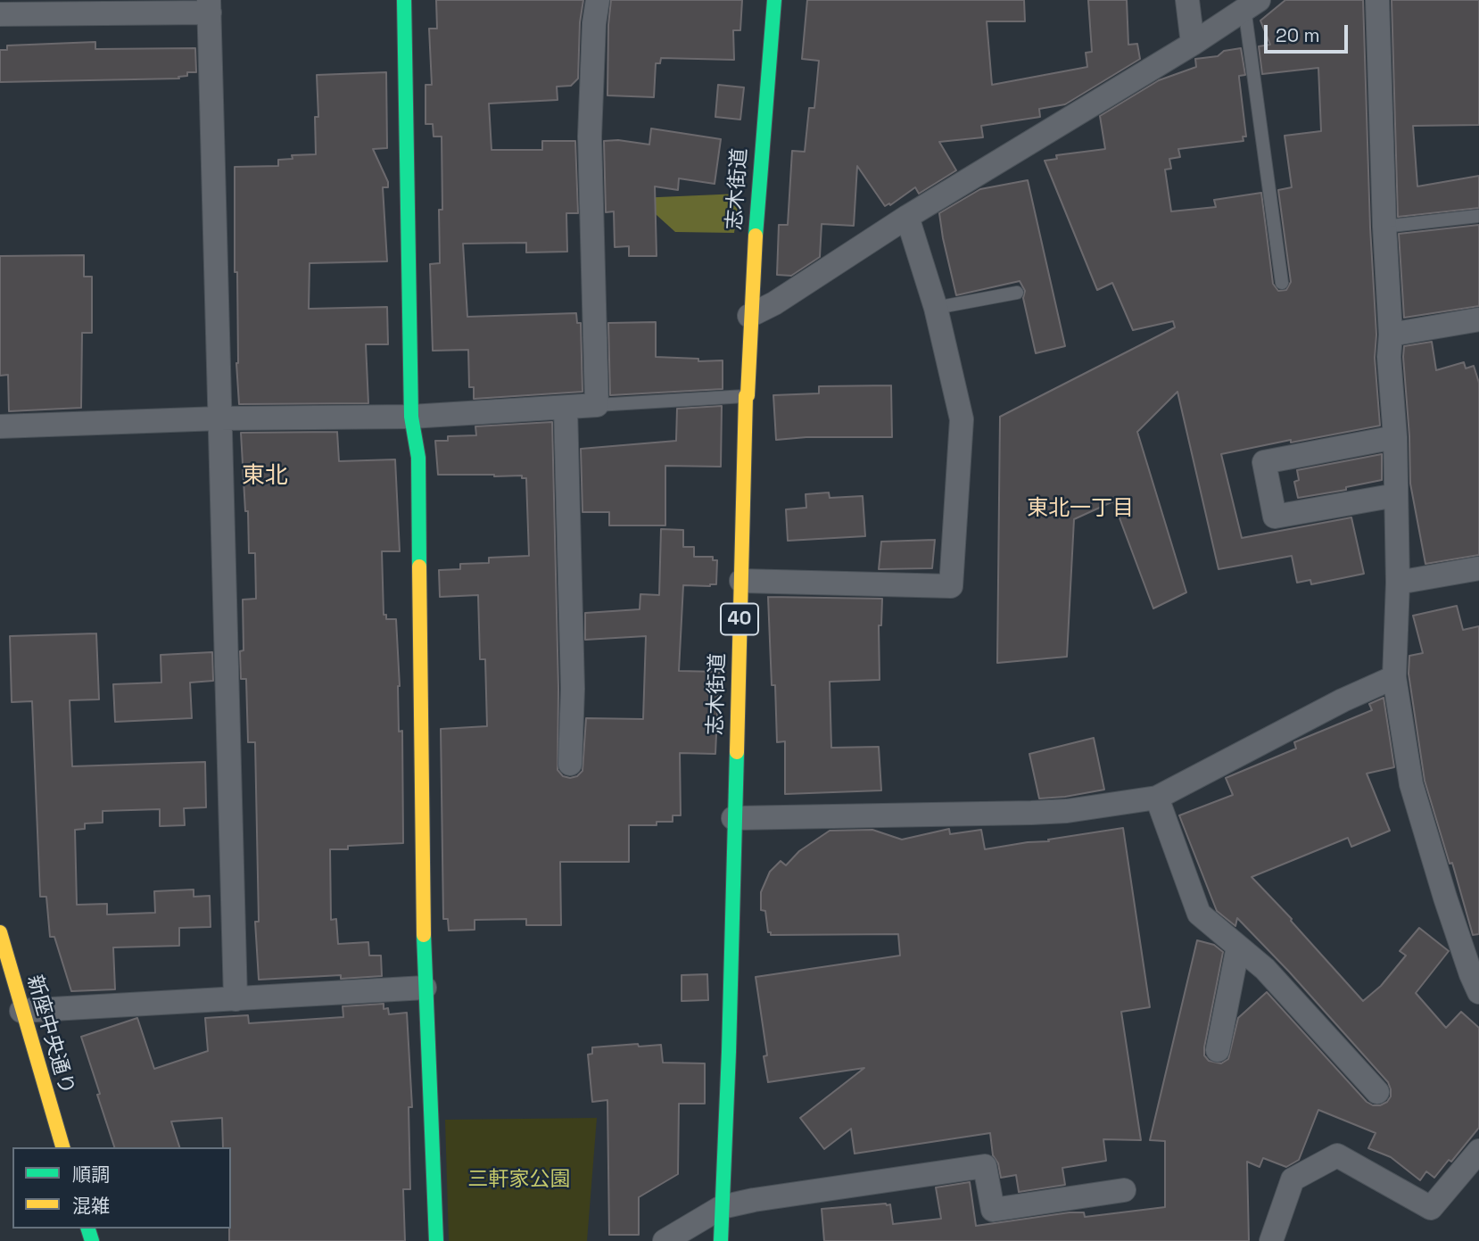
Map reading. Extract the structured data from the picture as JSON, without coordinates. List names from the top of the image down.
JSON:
{
  "streets": {
    "street": ["志木街道", "40", "新座中央通り"]
  },
  "districts": ["東北", "東北一丁目"],
  "parks": ["三軒家公園"],
  "legend": ["順調", "混雑"],
  "scale_bar": "20 m"
}
